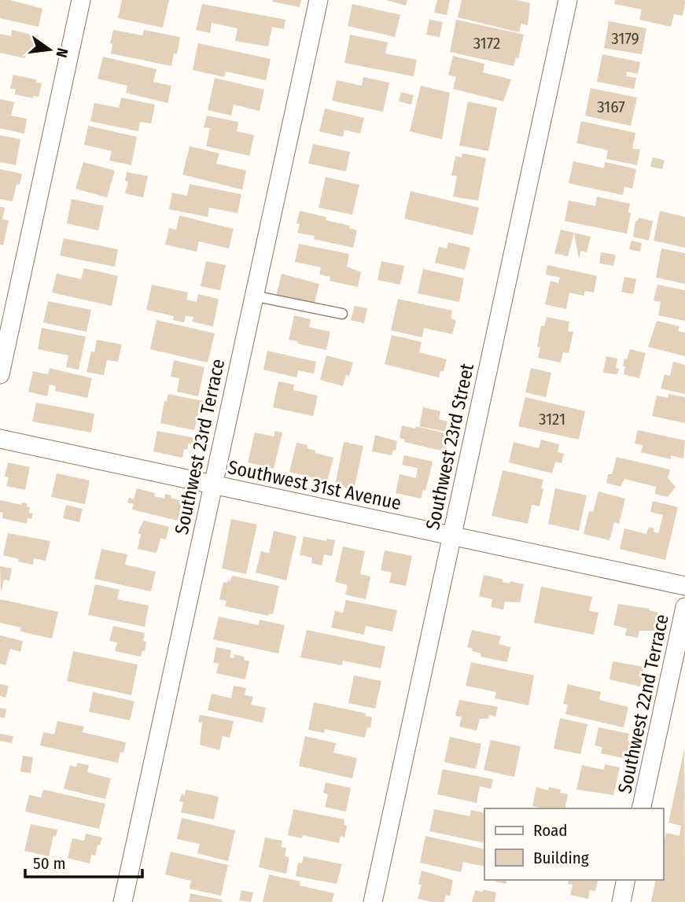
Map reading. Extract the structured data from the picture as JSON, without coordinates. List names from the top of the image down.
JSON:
{
  "streets": {
    "street": [
      "Southwest 23rd Terrace",
      "Southwest 23rd Street",
      "Southwest 31st Avenue",
      "Southwest 22nd Terrace"
    ]
  },
  "crossings": [
    ["Southwest 23rd Terrace", "Southwest 31st Avenue"],
    ["Southwest 23rd Street", "Southwest 31st Avenue"]
  ],
  "house_numbers": [
    "3179",
    "3172",
    "3167",
    "3121"
  ],
  "legend": ["Road", "Building"],
  "scale_bar": "50 m",
  "north": "right"
}
